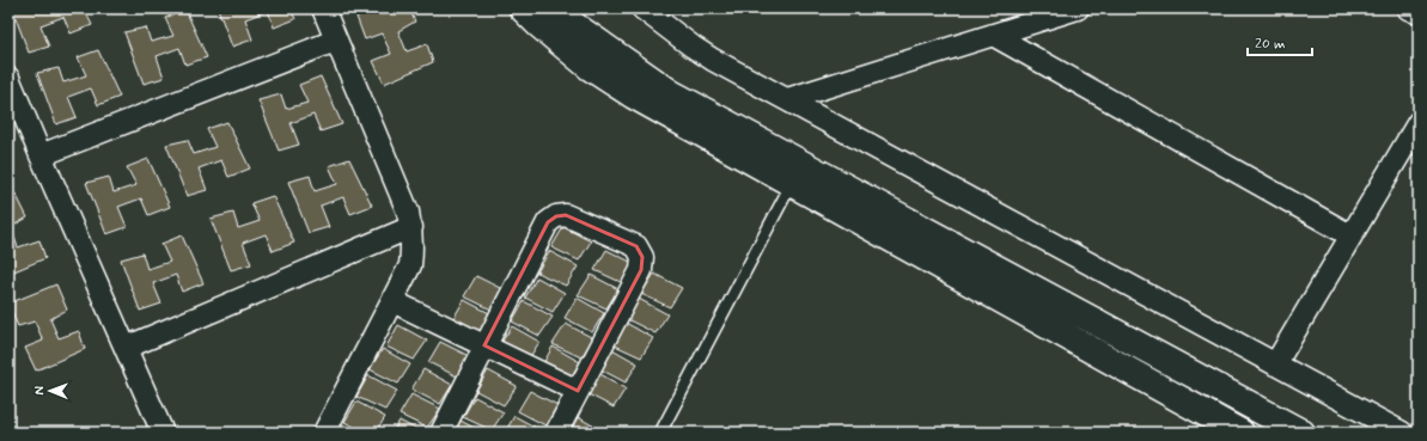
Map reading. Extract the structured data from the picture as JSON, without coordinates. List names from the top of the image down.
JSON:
{
  "scale_bar": "20 m",
  "north": "left"
}
